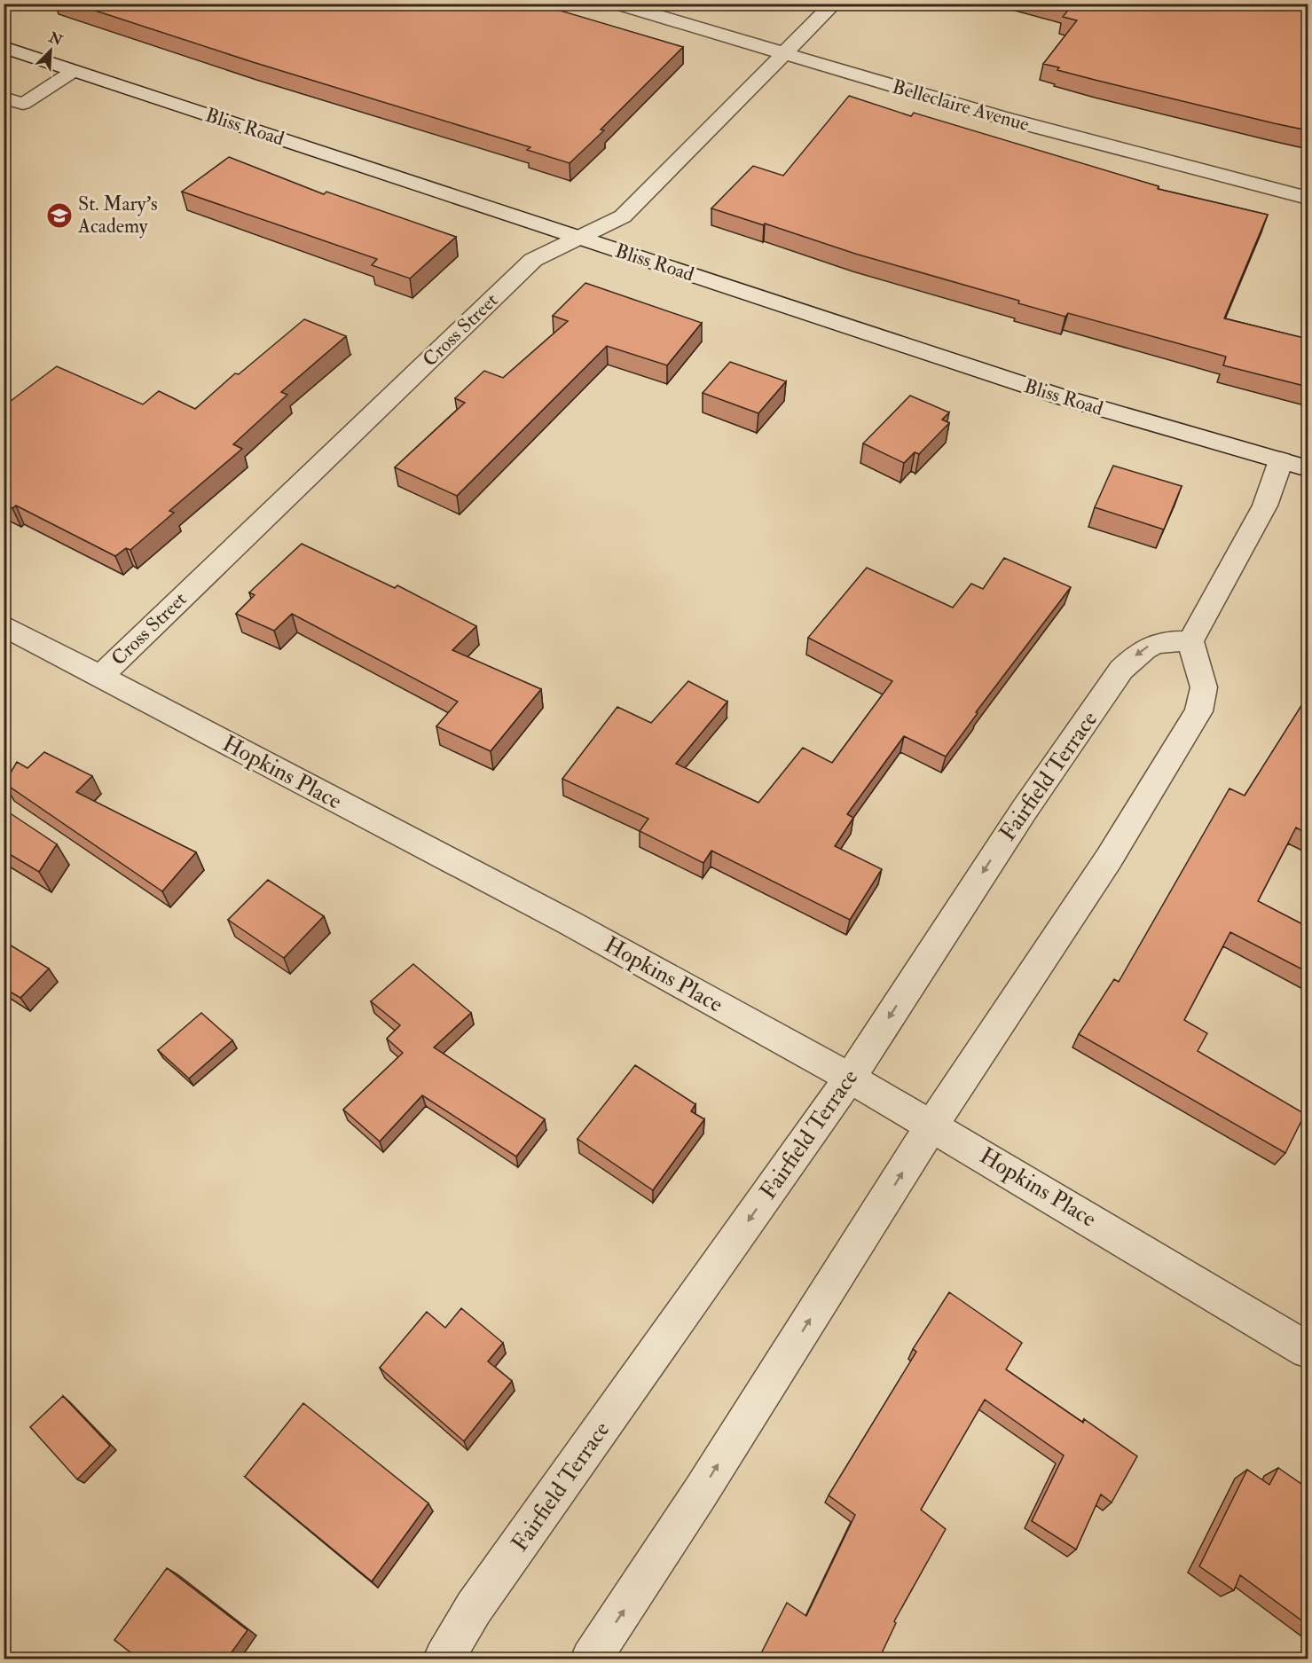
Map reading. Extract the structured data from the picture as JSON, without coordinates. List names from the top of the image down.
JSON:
{
  "streets": {
    "street": [
      "Belleclaire Avenue",
      "Bliss Road",
      "Cross Street",
      "Hopkins Place",
      "Fairfield Terrace"
    ]
  },
  "crossings": [
    ["Belleclaire Avenue", "Cross Street"],
    ["Bliss Road", "Cross Street"],
    ["Cross Street", "Hopkins Place"],
    ["Hopkins Place", "Fairfield Terrace"]
  ],
  "places": {
    "school or university": ["St. Mary's Academy"]
  },
  "north": "top right"
}
